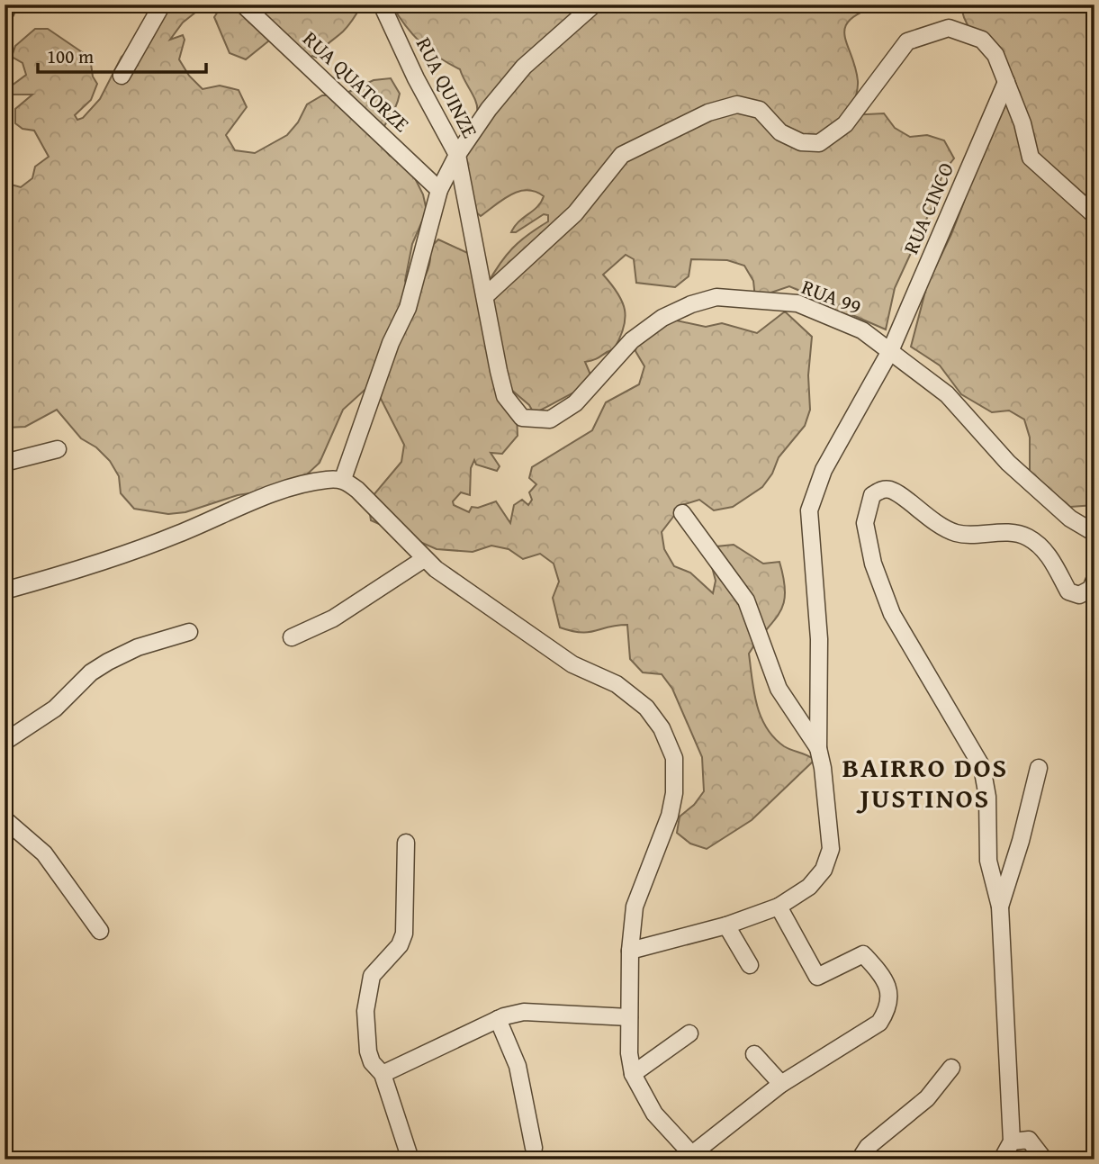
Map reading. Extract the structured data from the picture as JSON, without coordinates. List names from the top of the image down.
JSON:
{
  "streets": {
    "street": [
      "RUA QUATORZE",
      "RUA QUINZE",
      "RUA CINCO",
      "RUA 99"
    ]
  },
  "crossings": [
    ["RUA QUATORZE", "RUA QUINZE"],
    ["RUA CINCO", "RUA 99"]
  ],
  "districts": ["BAIRRO DOS JUSTINOS"],
  "scale_bar": "100 m"
}
